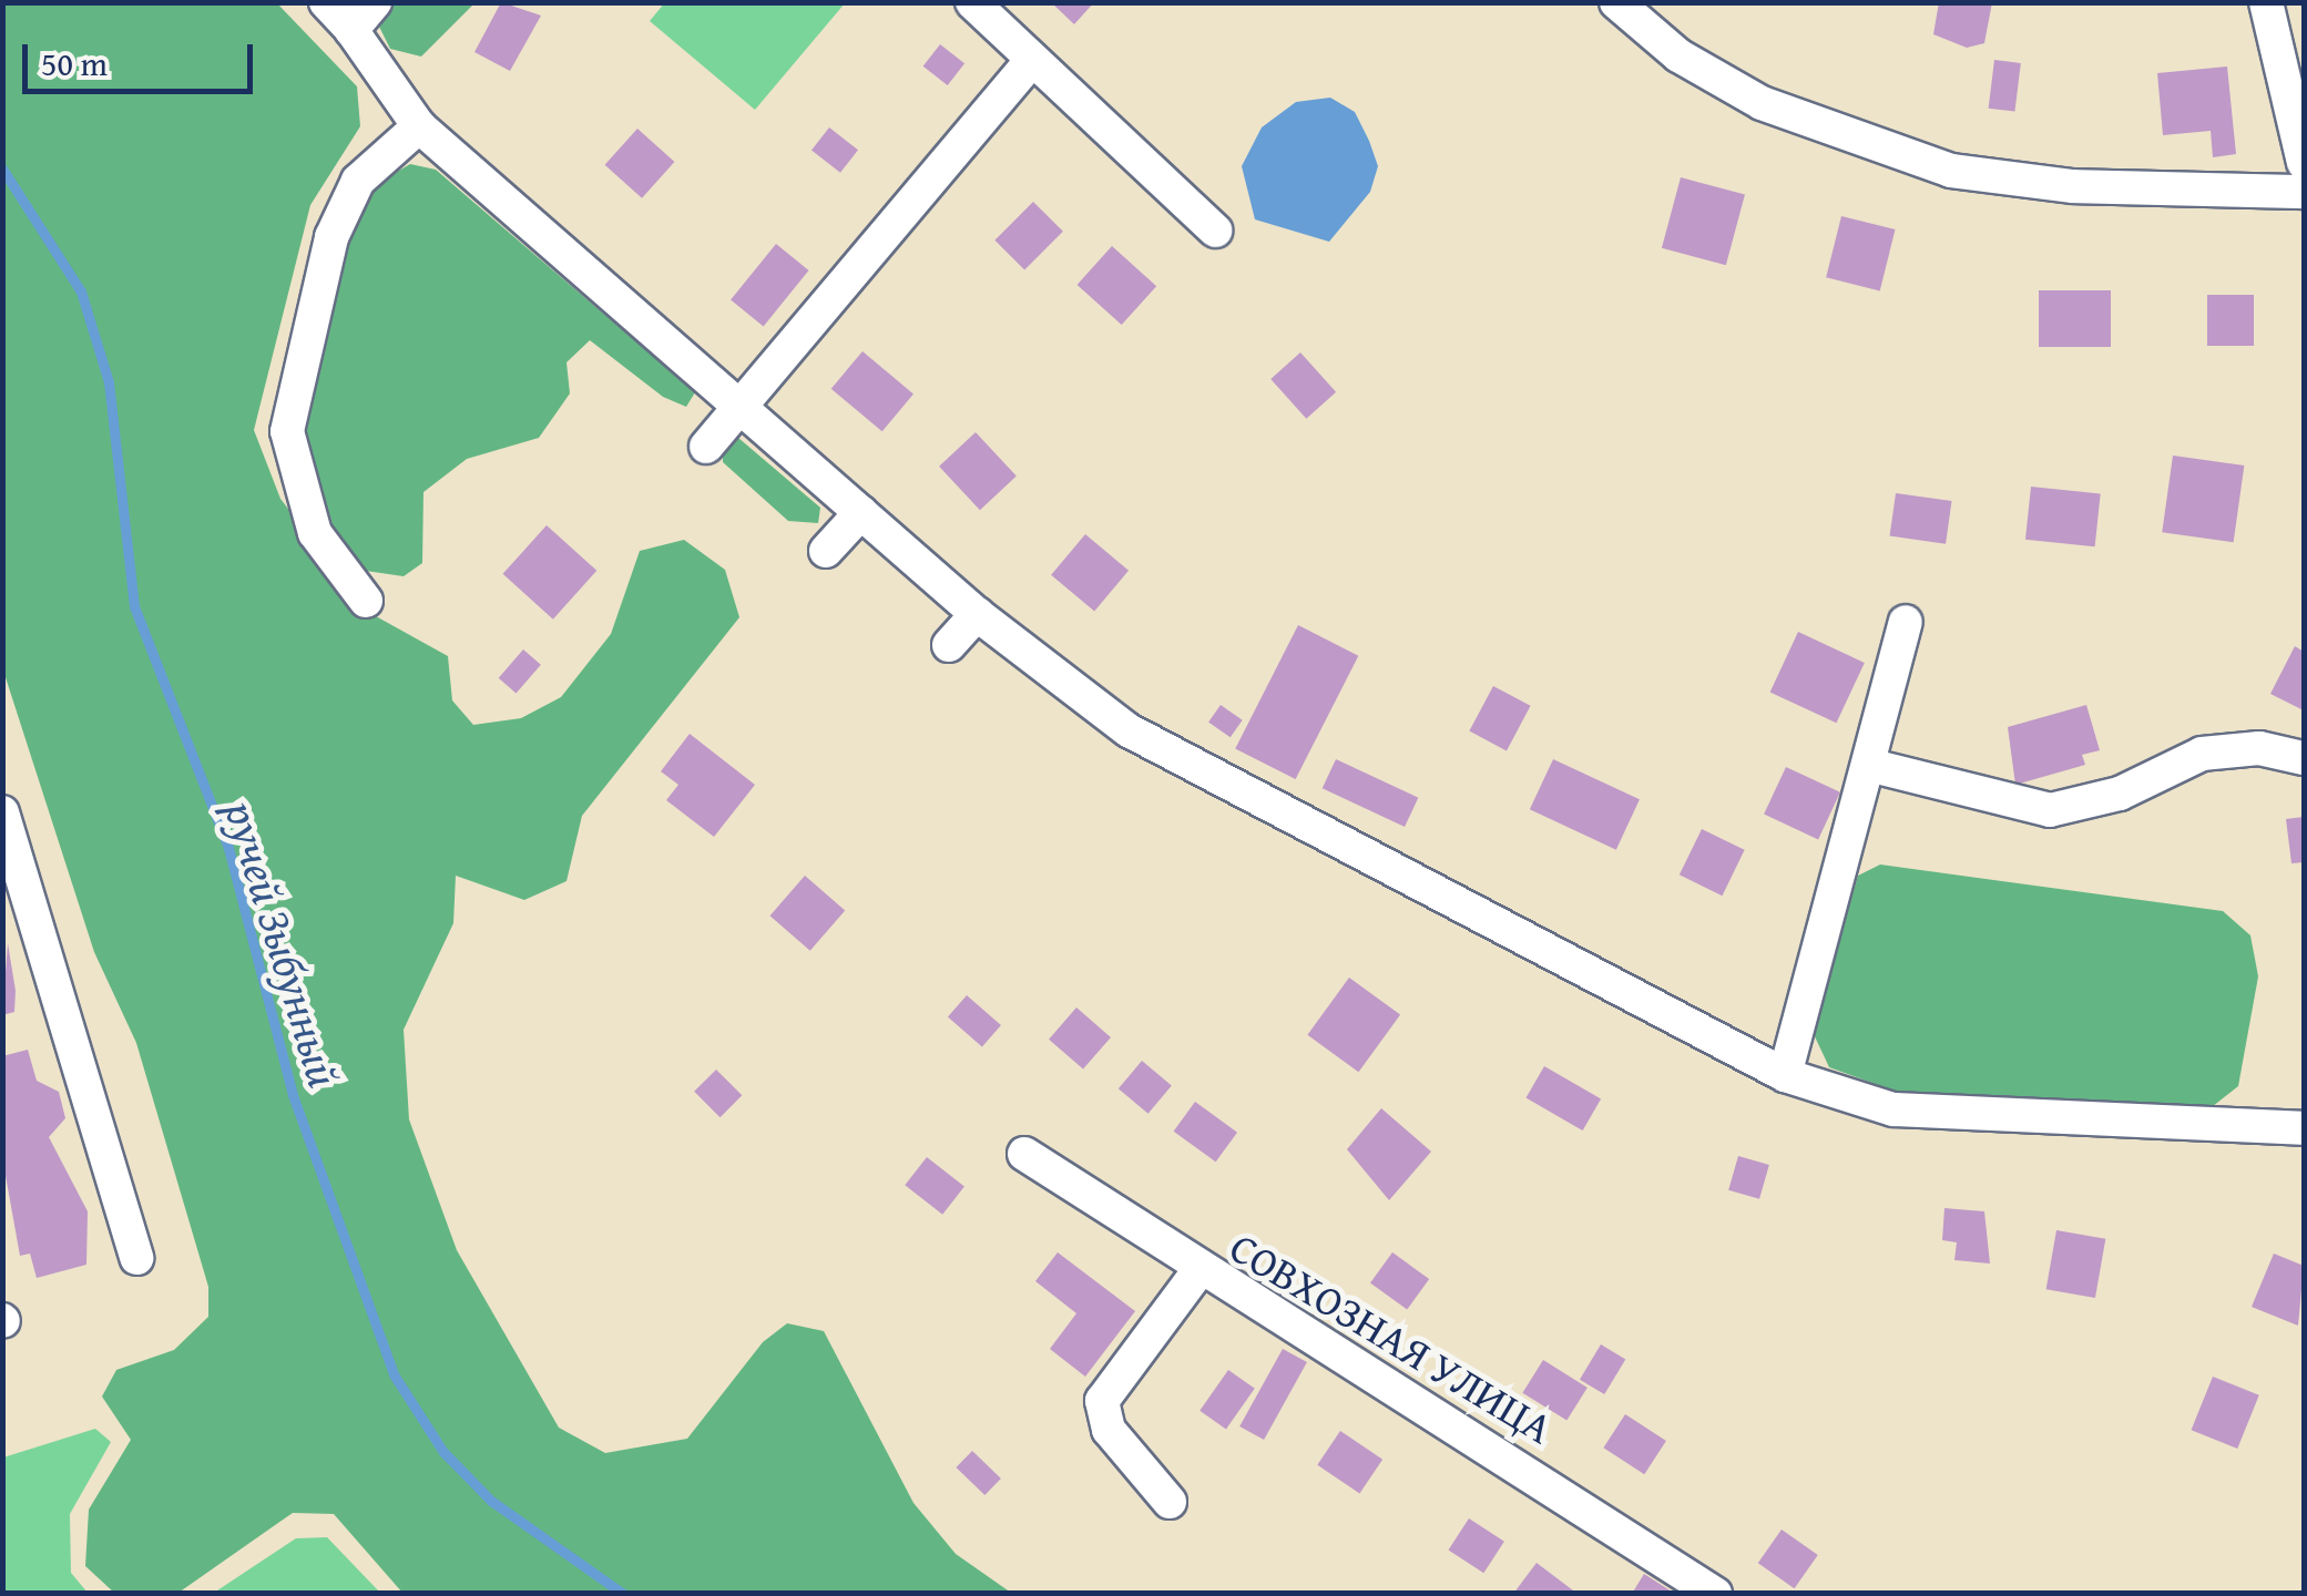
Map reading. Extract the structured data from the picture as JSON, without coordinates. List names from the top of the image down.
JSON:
{
  "streets": {
    "street": ["СОВХОЗНАЯ УЛИЦА"]
  },
  "water": ["ручей Зыбунный"],
  "scale_bar": "50 m"
}
